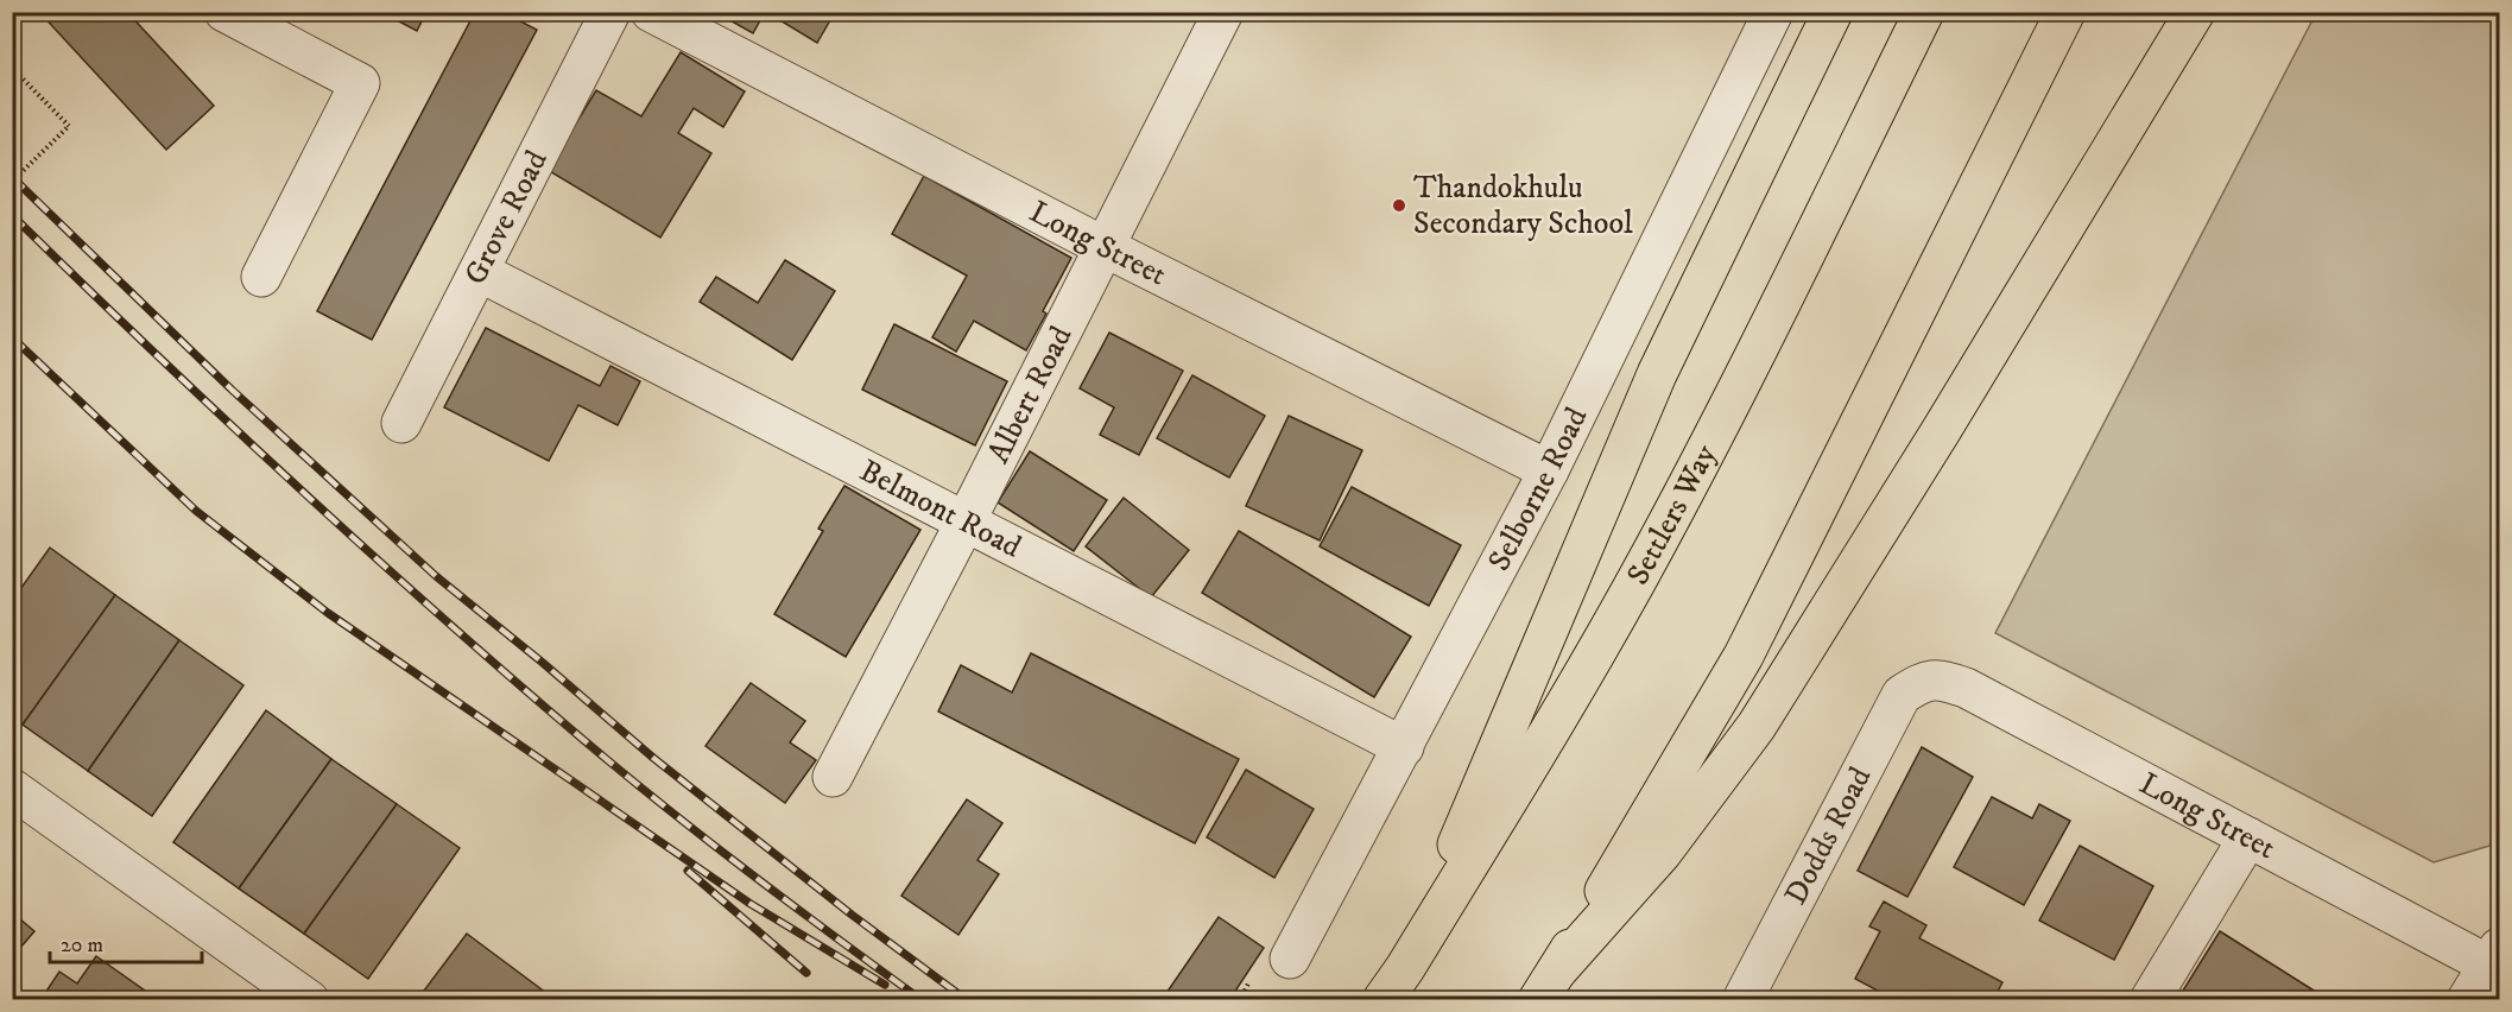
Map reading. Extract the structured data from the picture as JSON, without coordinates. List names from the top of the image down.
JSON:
{
  "streets": {
    "highway": ["Settlers Way"],
    "street": [
      "Grove Road",
      "Long Street",
      "Albert Road",
      "Selborne Road",
      "Belmont Road",
      "Dodds Road"
    ]
  },
  "crossings": [
    ["Grove Road", "Belmont Road"],
    ["Long Street", "Albert Road"],
    ["Long Street", "Selborne Road"],
    ["Long Street", "Dodds Road"],
    ["Albert Road", "Belmont Road"],
    ["Selborne Road", "Belmont Road"]
  ],
  "places": ["Thandokhulu Secondary School"],
  "scale_bar": "20 m"
}
